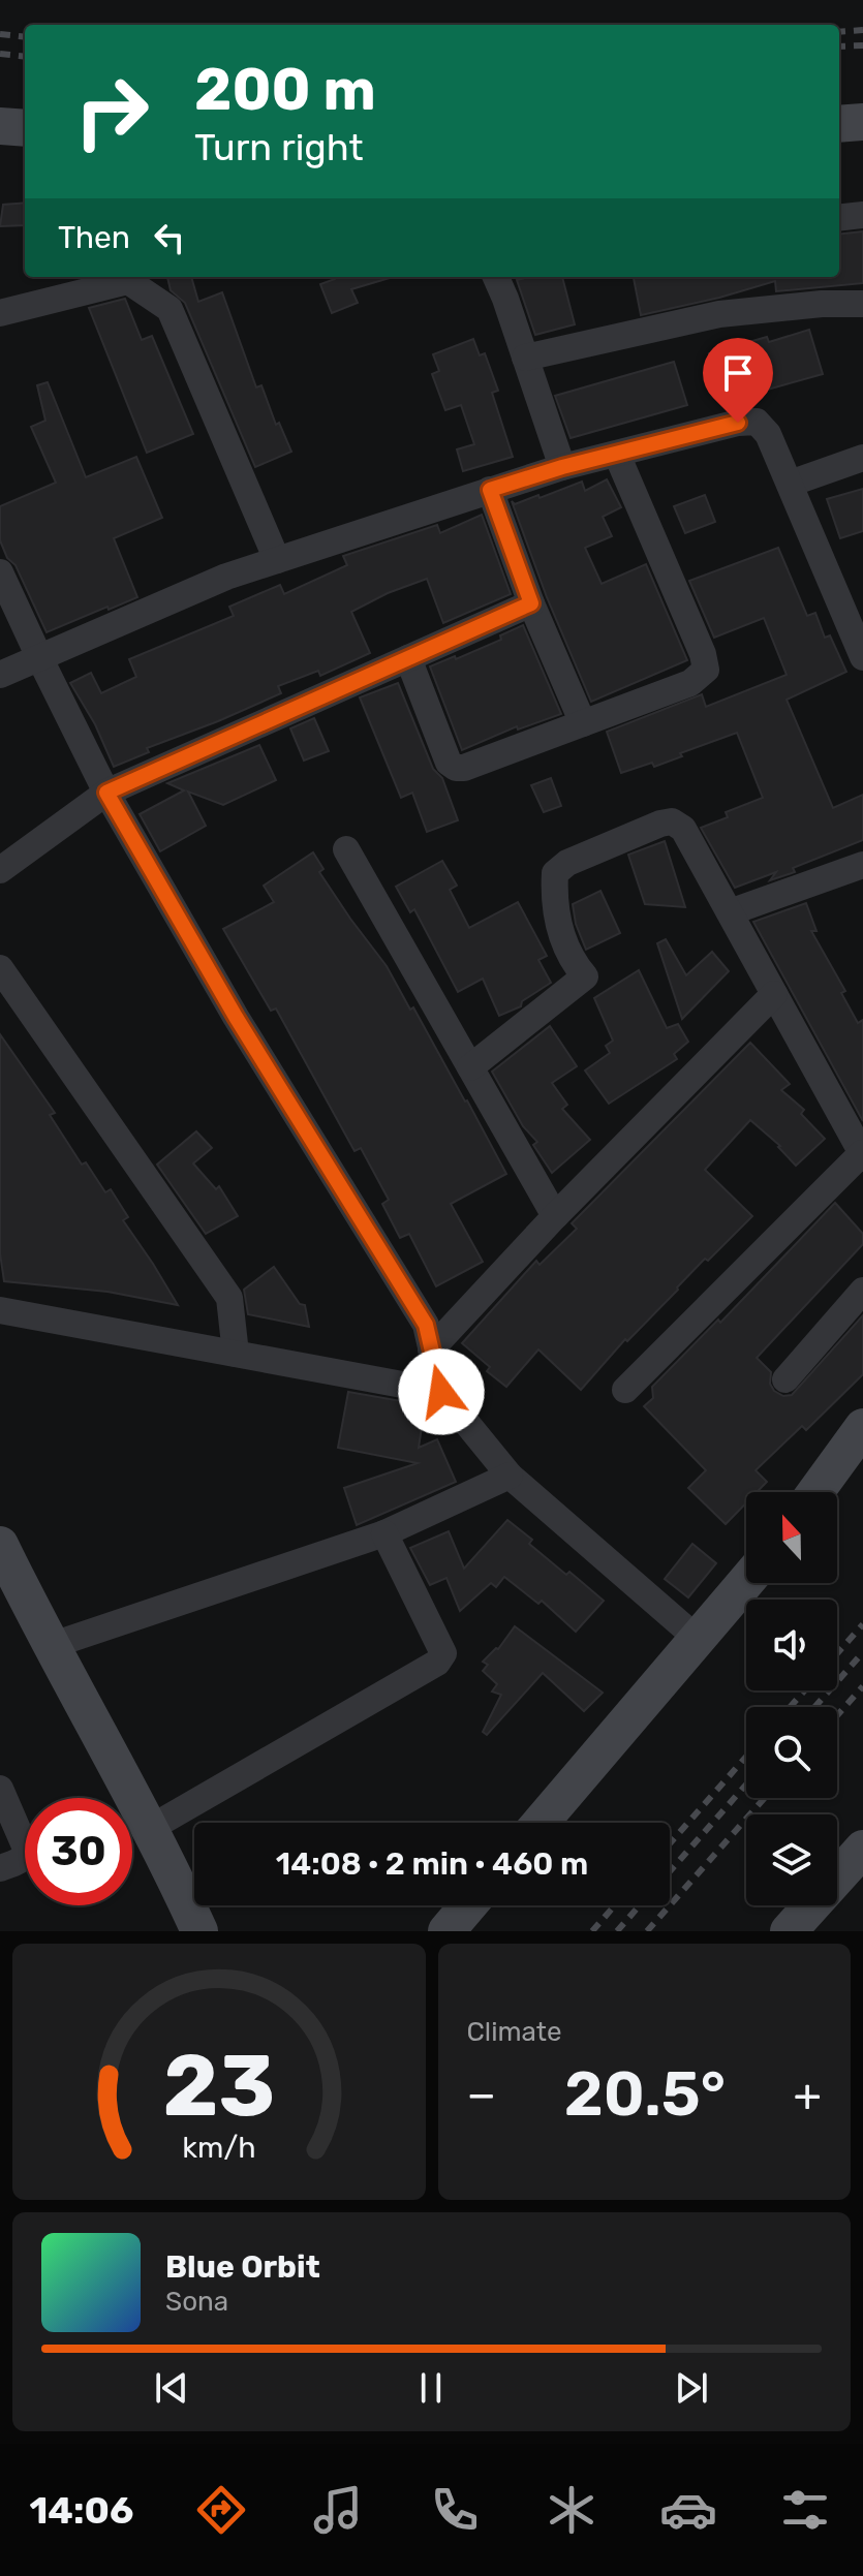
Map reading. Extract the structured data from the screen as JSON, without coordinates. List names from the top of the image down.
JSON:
{
  "north": "top",
  "page": {
    "turn": ["200 m", "Turn right"],
    "then": "Then",
    "limit": "30",
    "trip": "14:08 · 2 min · 460 m",
    "tile": "Climate",
    "heat": ["−", "20.5°", "+"],
    "song": ["Blue Orbit", "Sona"],
    "tabs": "14:06",
    "gauge": ["23", "km/h"]
  }
}
